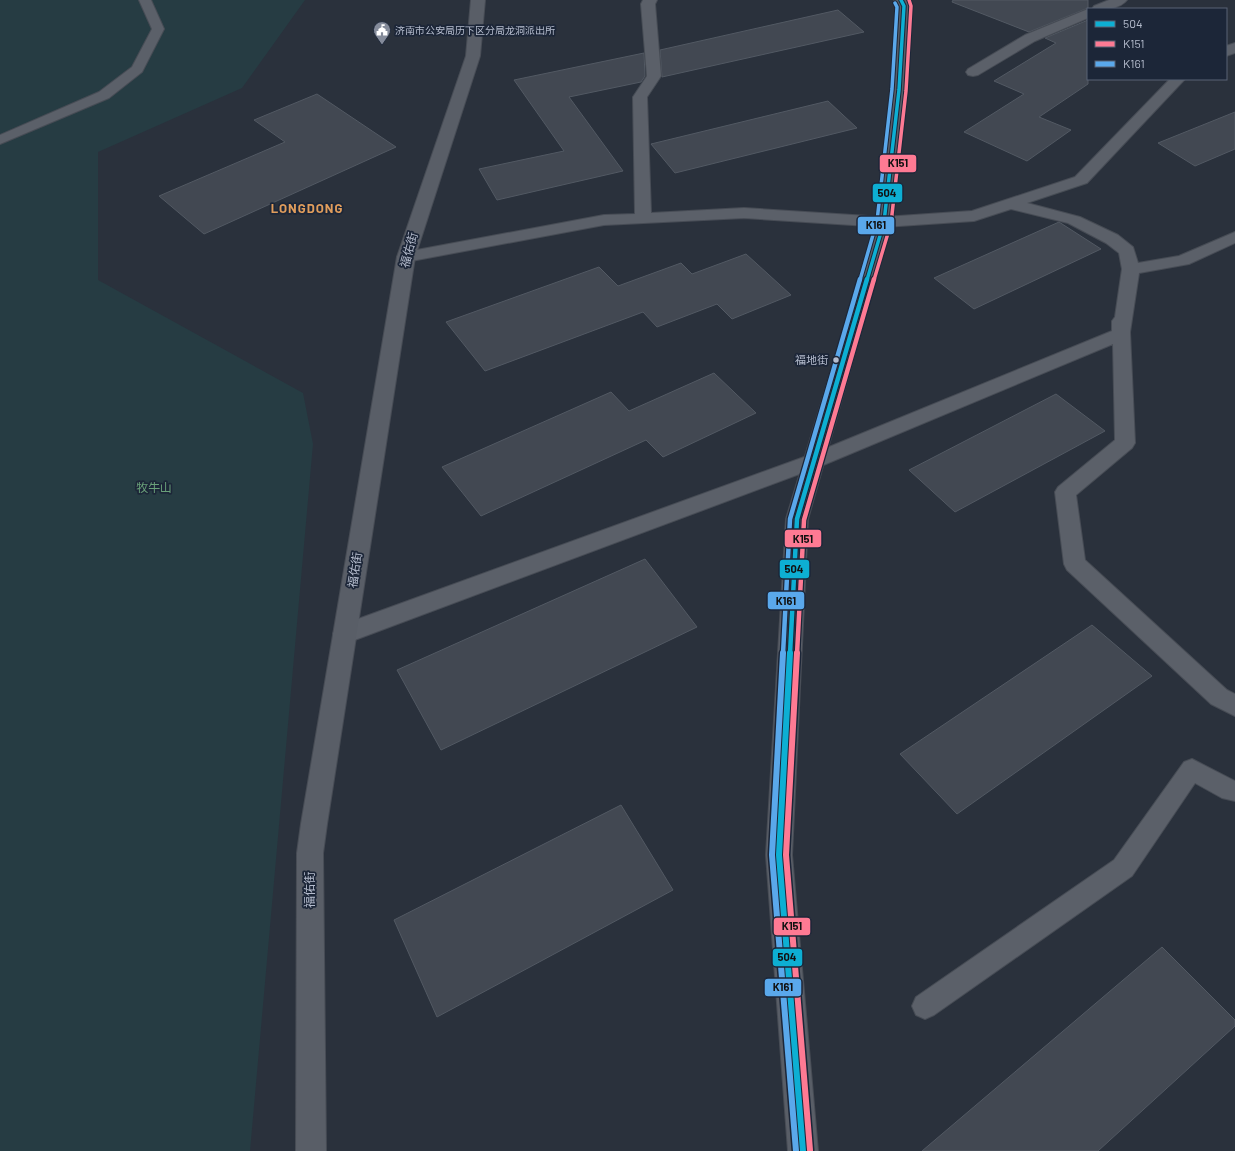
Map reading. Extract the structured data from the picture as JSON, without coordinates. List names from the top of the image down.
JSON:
{
  "streets": {
    "street": ["福佑街"]
  },
  "districts": ["LONGDONG"],
  "parks": ["牧牛山"],
  "places": {
    "public building": ["济南市公安局历下区分局龙洞派出所"],
    "other": ["福地街"]
  },
  "lines": ["transit line 504", "transit line K151", "transit line K161"],
  "legend": ["504", "K151", "K161"]
}
